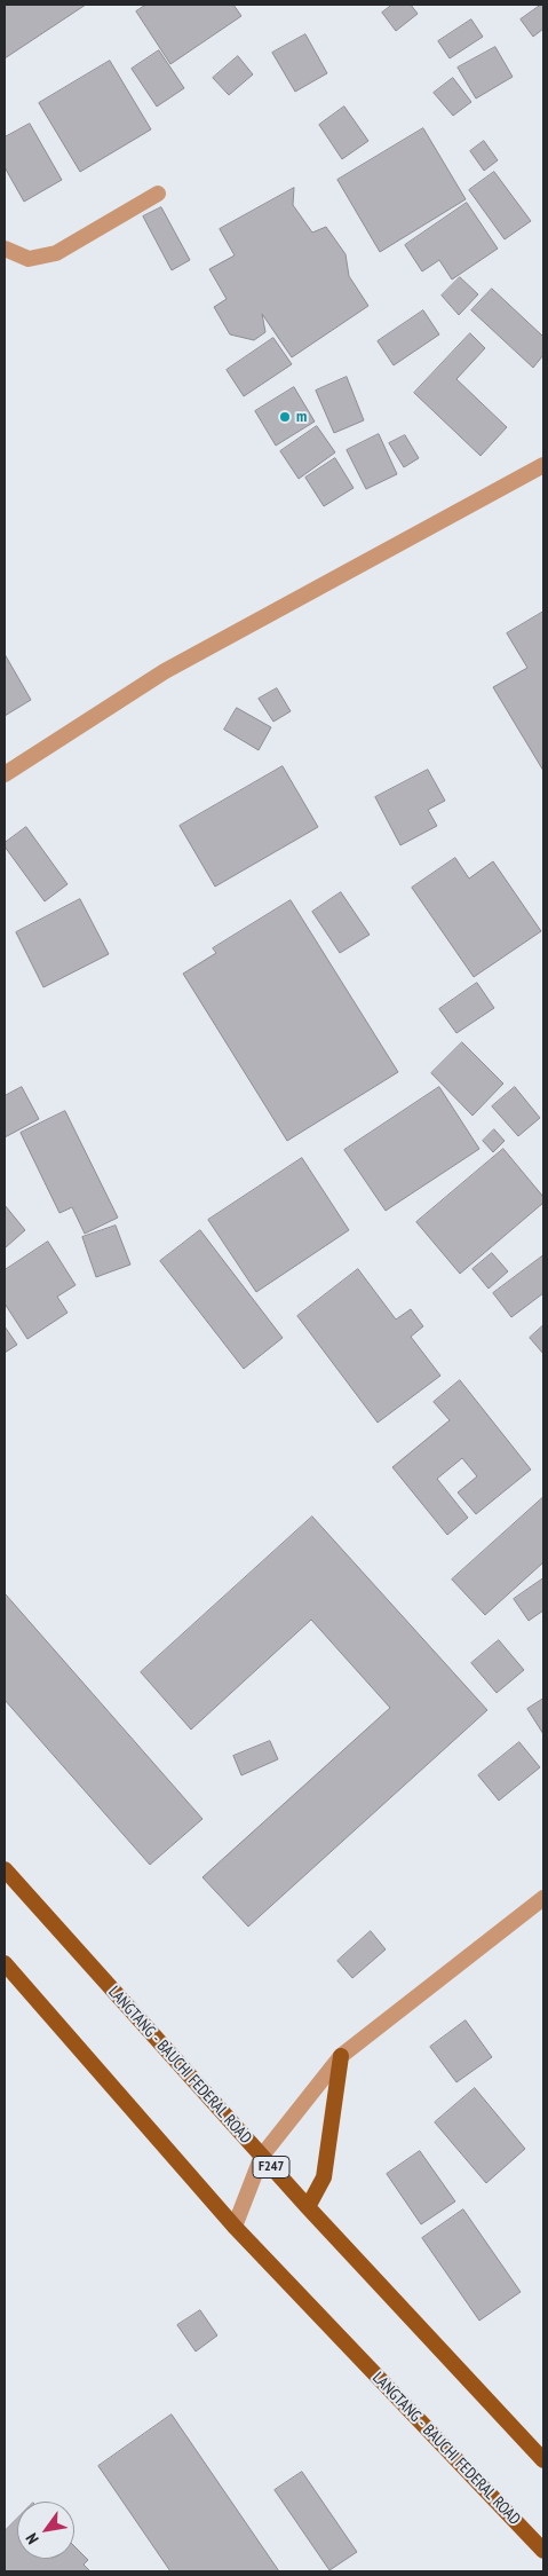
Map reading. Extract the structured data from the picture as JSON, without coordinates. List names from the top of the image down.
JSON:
{
  "streets": {
    "main road": ["LANGTANG - BAUCHI FEDERAL ROAD", "F247"]
  },
  "places": ["m"],
  "north": "bottom left"
}
